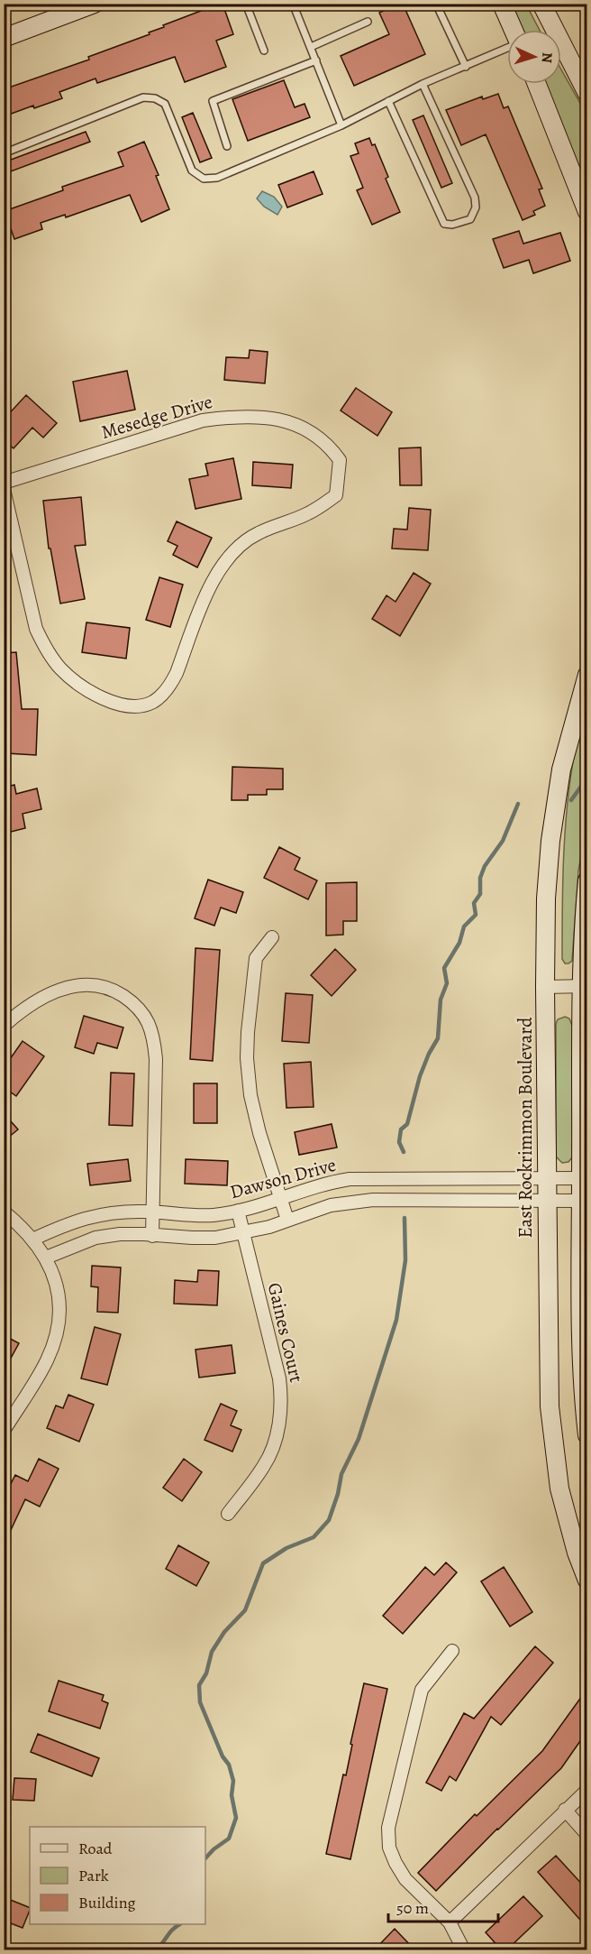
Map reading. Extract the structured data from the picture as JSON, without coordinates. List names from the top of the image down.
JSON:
{
  "streets": {
    "main road": ["East Rockrimmon Boulevard"],
    "street": ["Mesedge Drive", "Dawson Drive", "Gaines Court"]
  },
  "crossings": [
    ["East Rockrimmon Boulevard", "Dawson Drive"],
    ["Dawson Drive", "Gaines Court"]
  ],
  "legend": ["Road", "Park", "Building"],
  "scale_bar": "50 m",
  "north": "right"
}
